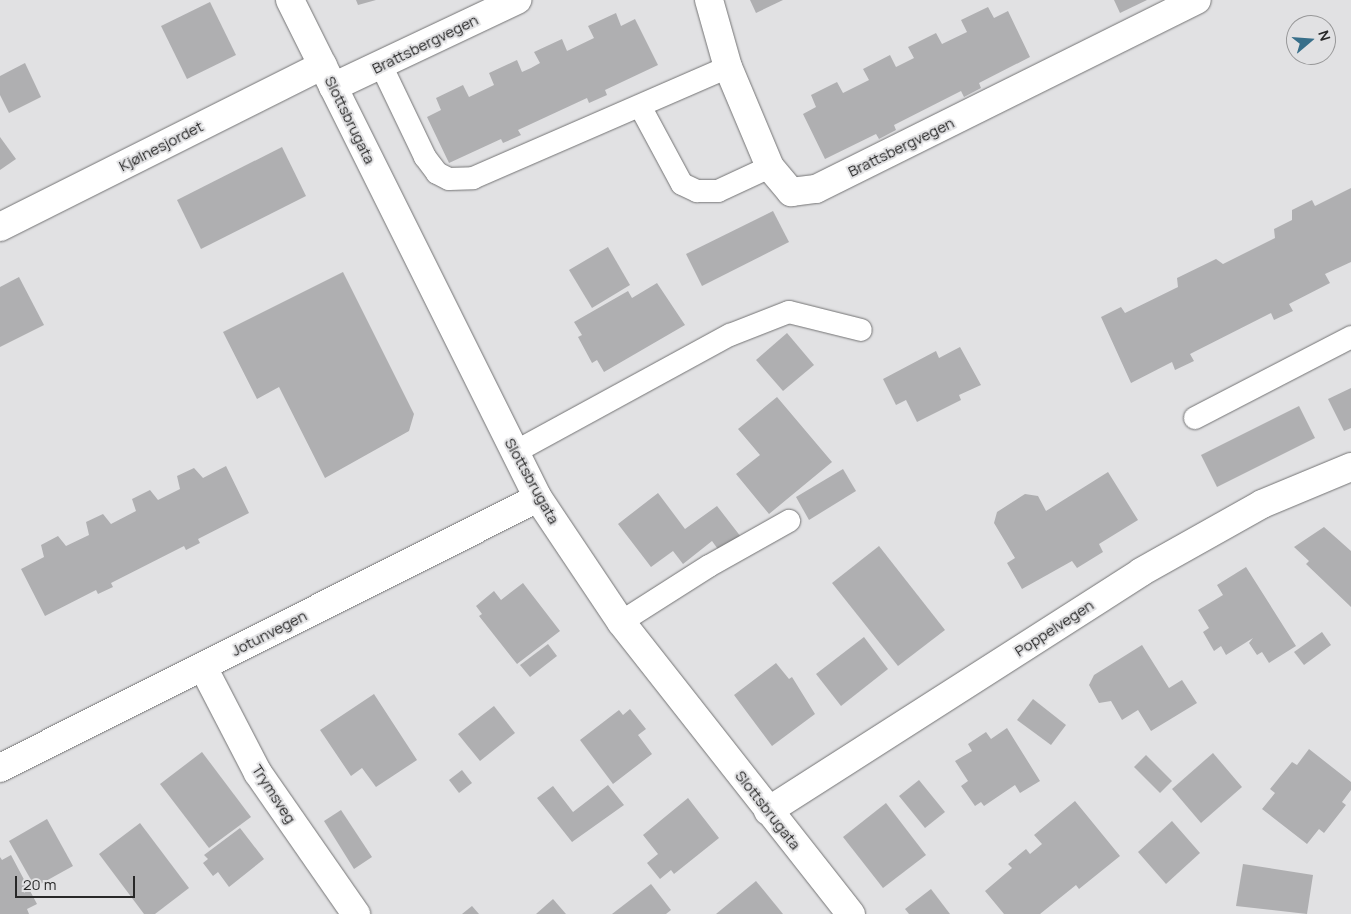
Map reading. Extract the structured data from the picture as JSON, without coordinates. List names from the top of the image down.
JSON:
{
  "streets": {
    "street": [
      "Brattsbergvegen",
      "Slottsbrugata",
      "Kjølnesjordet",
      "Poppelvegen",
      "Jotunvegen",
      "Trymsveg"
    ]
  },
  "crossings": [
    ["Brattsbergvegen", "Slottsbrugata"],
    ["Brattsbergvegen", "Kjølnesjordet"],
    ["Slottsbrugata", "Kjølnesjordet"],
    ["Slottsbrugata", "Poppelvegen"],
    ["Slottsbrugata", "Jotunvegen"],
    ["Jotunvegen", "Trymsveg"]
  ],
  "scale_bar": "20 m",
  "north": "right"
}
